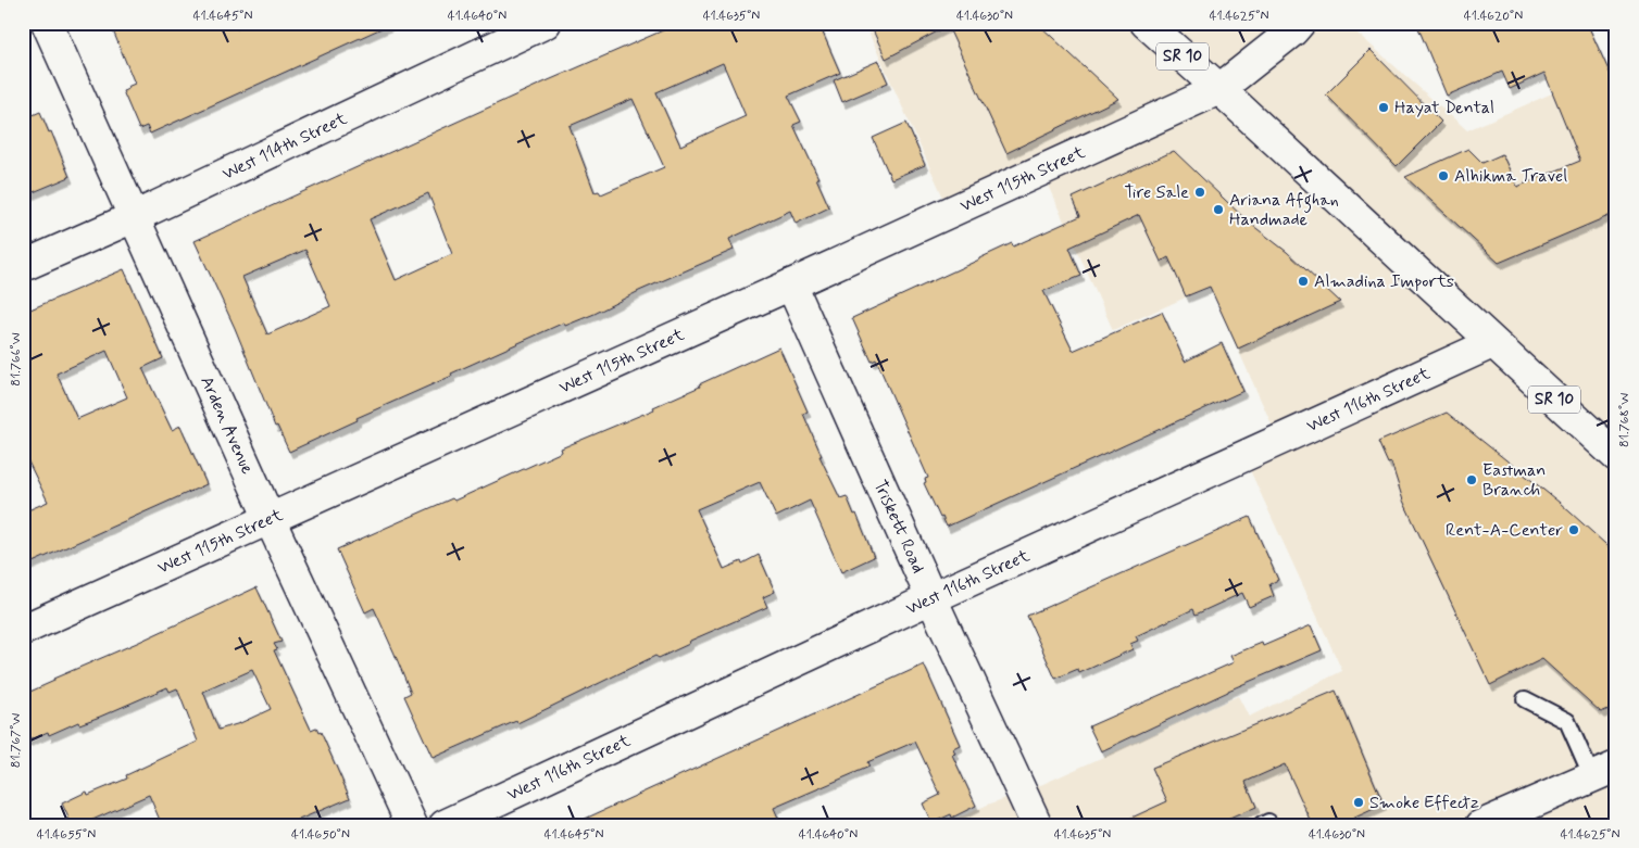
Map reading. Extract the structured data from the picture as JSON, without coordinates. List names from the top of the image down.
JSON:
{
  "streets": {
    "street": [
      "SR 10",
      "West 114th Street",
      "West 115th Street",
      "West 116th Street",
      "Arden Avenue",
      "Triskett Road"
    ]
  },
  "crossings": [
    ["SR 10", "West 115th Street"],
    ["SR 10", "West 116th Street"],
    ["West 114th Street", "Arden Avenue"],
    ["West 115th Street", "Arden Avenue"],
    ["West 115th Street", "Triskett Road"],
    ["West 116th Street", "Triskett Road"]
  ],
  "places": [
    "Hayat Dental",
    "Alhikma Travel",
    "Tire Sale",
    "Ariana Afghan Handmade",
    "Almadina Imports",
    "Eastman Branch",
    "Rent-A-Center",
    "Smoke Effectz"
  ],
  "coordinates": [
    "41.4645°N",
    "41.4640°N",
    "41.4635°N",
    "41.4630°N",
    "41.4625°N",
    "41.4620°N",
    "81.766°W",
    "81.768°W",
    "81.767°W",
    "41.4655°N",
    "41.4650°N"
  ]
}
